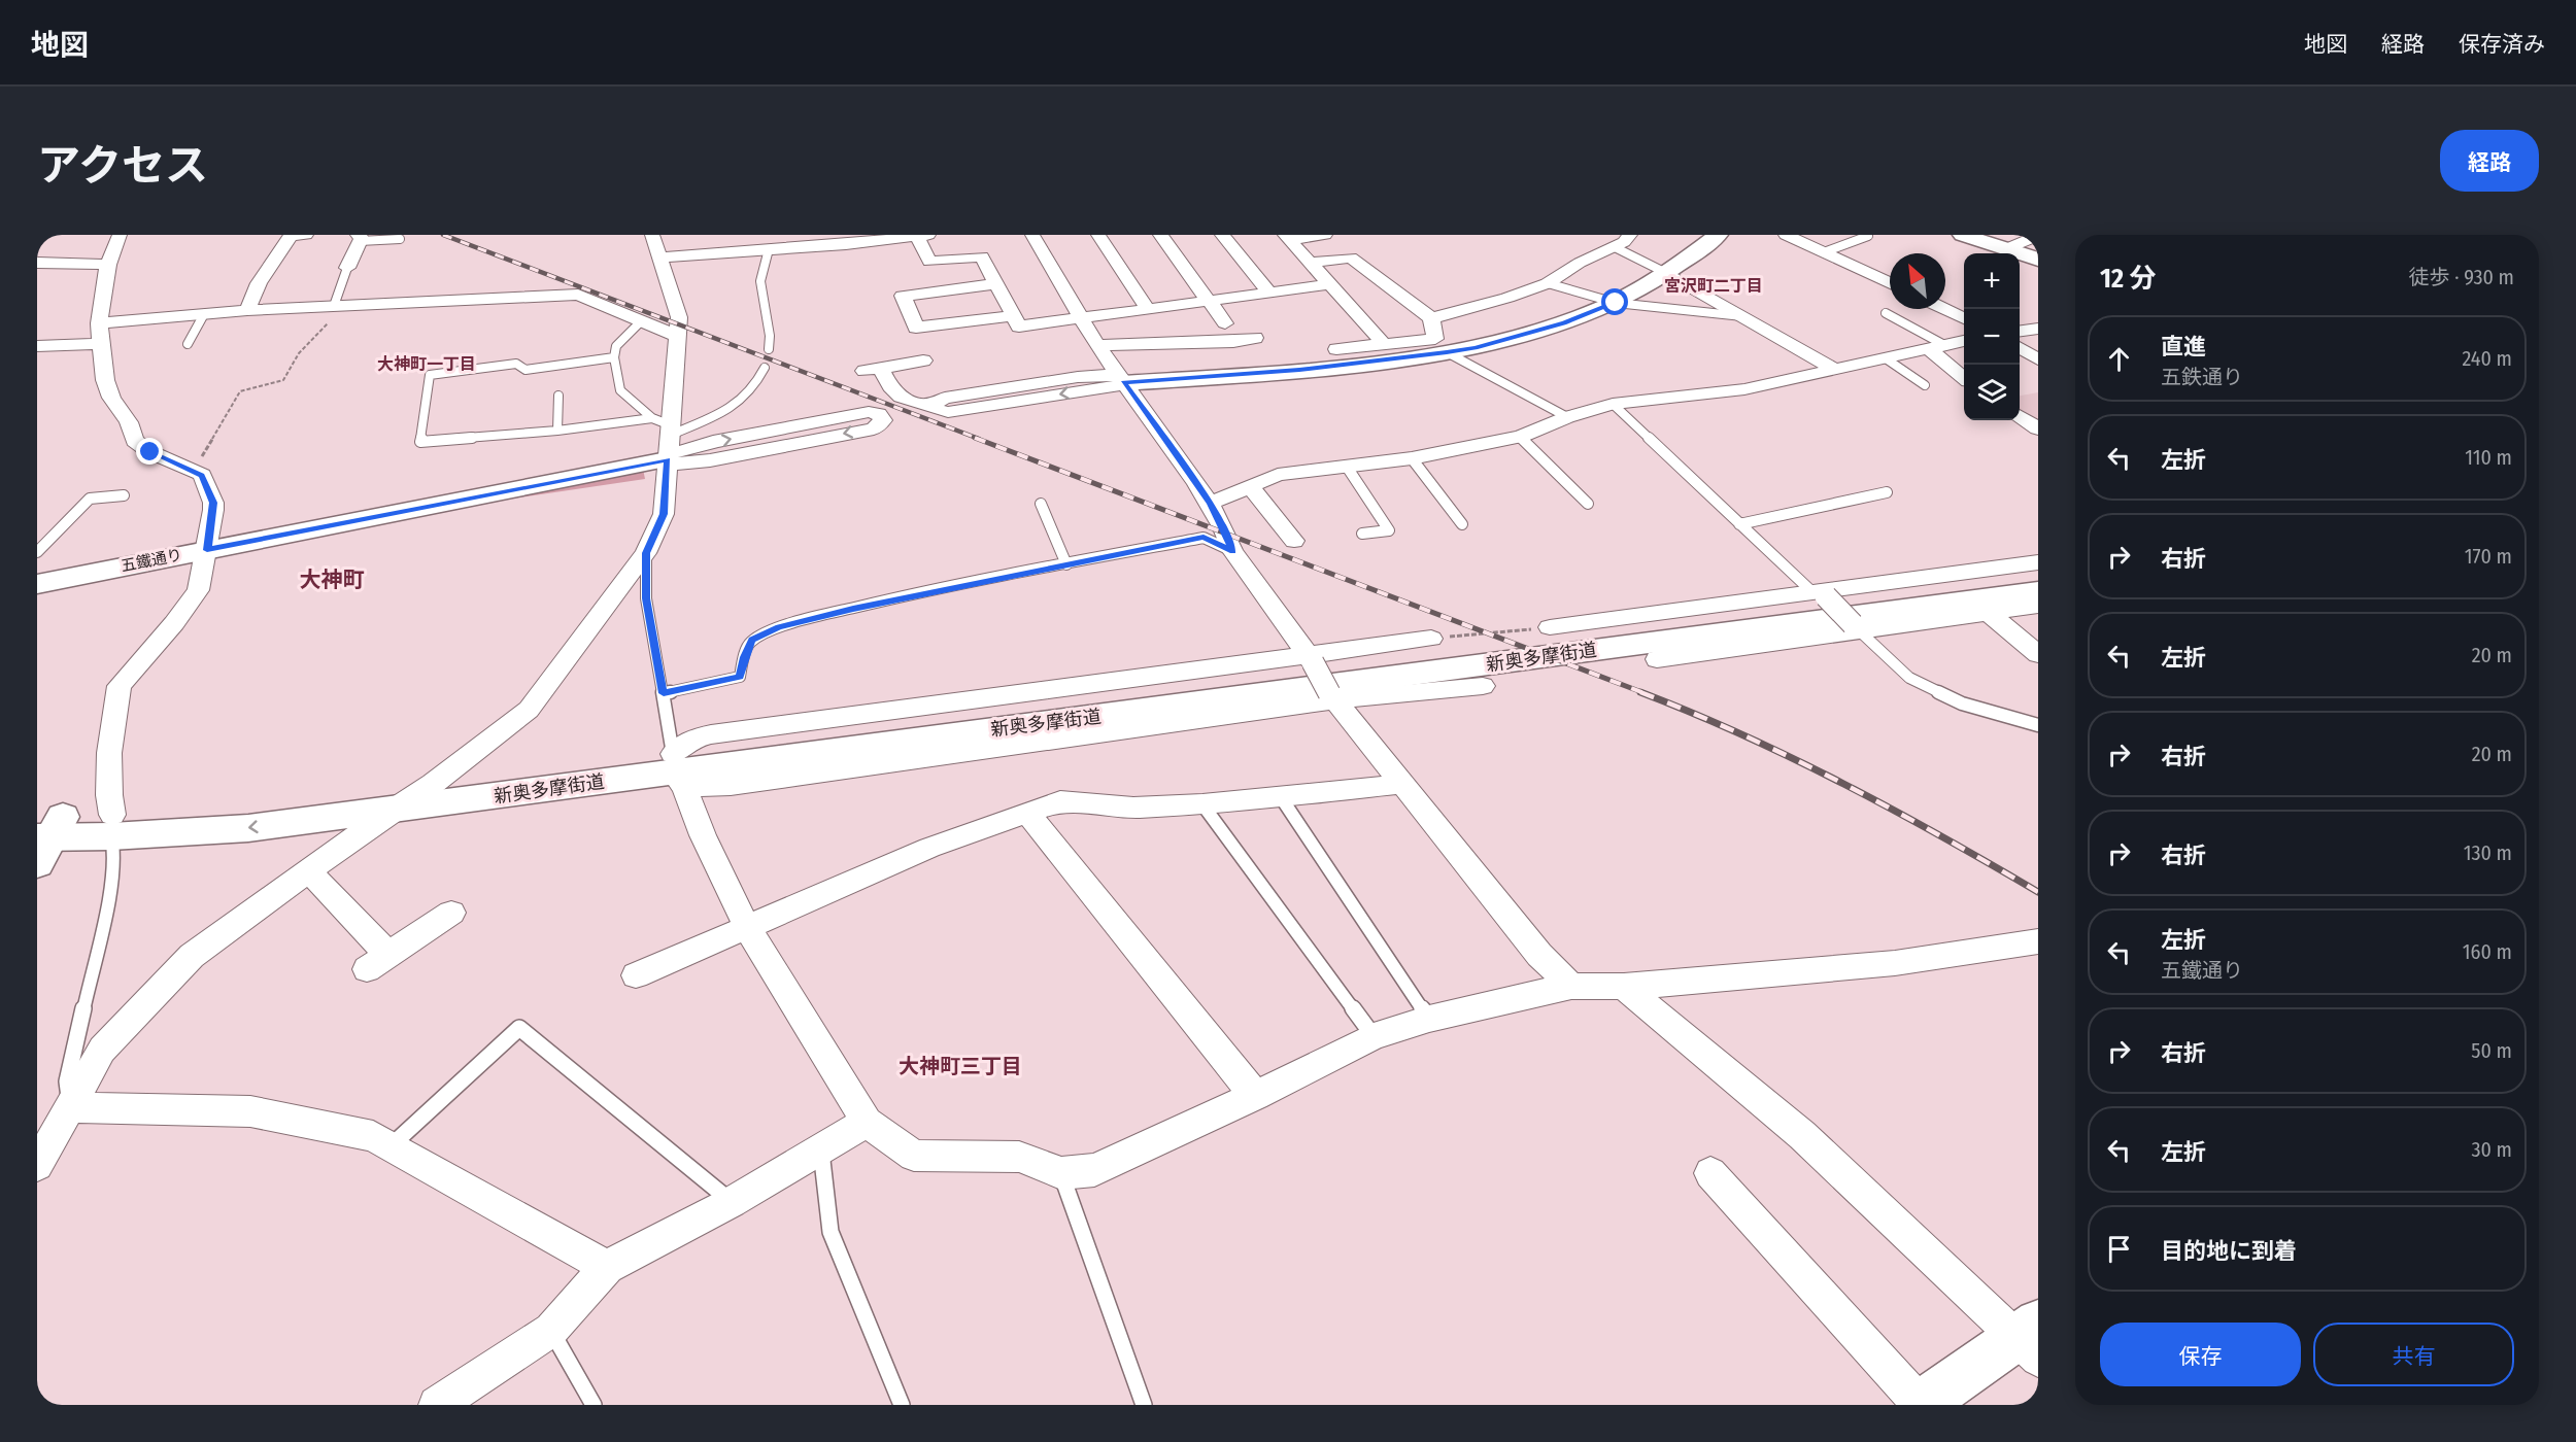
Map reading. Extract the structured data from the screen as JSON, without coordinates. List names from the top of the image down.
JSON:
{
  "streets": {
    "main road": ["五鐵通り", "新奥多摩街道"]
  },
  "districts": [
    "宮沢町二丁目",
    "大神町一丁目",
    "大神町",
    "大神町三丁目"
  ],
  "north": "top left",
  "page": {
    "header": "地図",
    "nav": ["地図", "経路", "保存済み"],
    "title": "アクセス",
    "buttons": [
      "経路",
      ["保存", "共有"]
    ],
    "heading": ["12 分", "徒歩 · 930 m"],
    "map_buttons": ["+", "−"],
    "list": [
      ["直進", "五鉄通り", "240 m"],
      ["左折", "110 m"],
      ["右折", "170 m"],
      ["左折", "20 m"],
      ["右折", "20 m"],
      ["右折", "130 m"],
      ["左折", "五鐵通り", "160 m"],
      ["右折", "50 m"],
      ["左折", "30 m"],
      "目的地に到着"
    ]
  }
}
